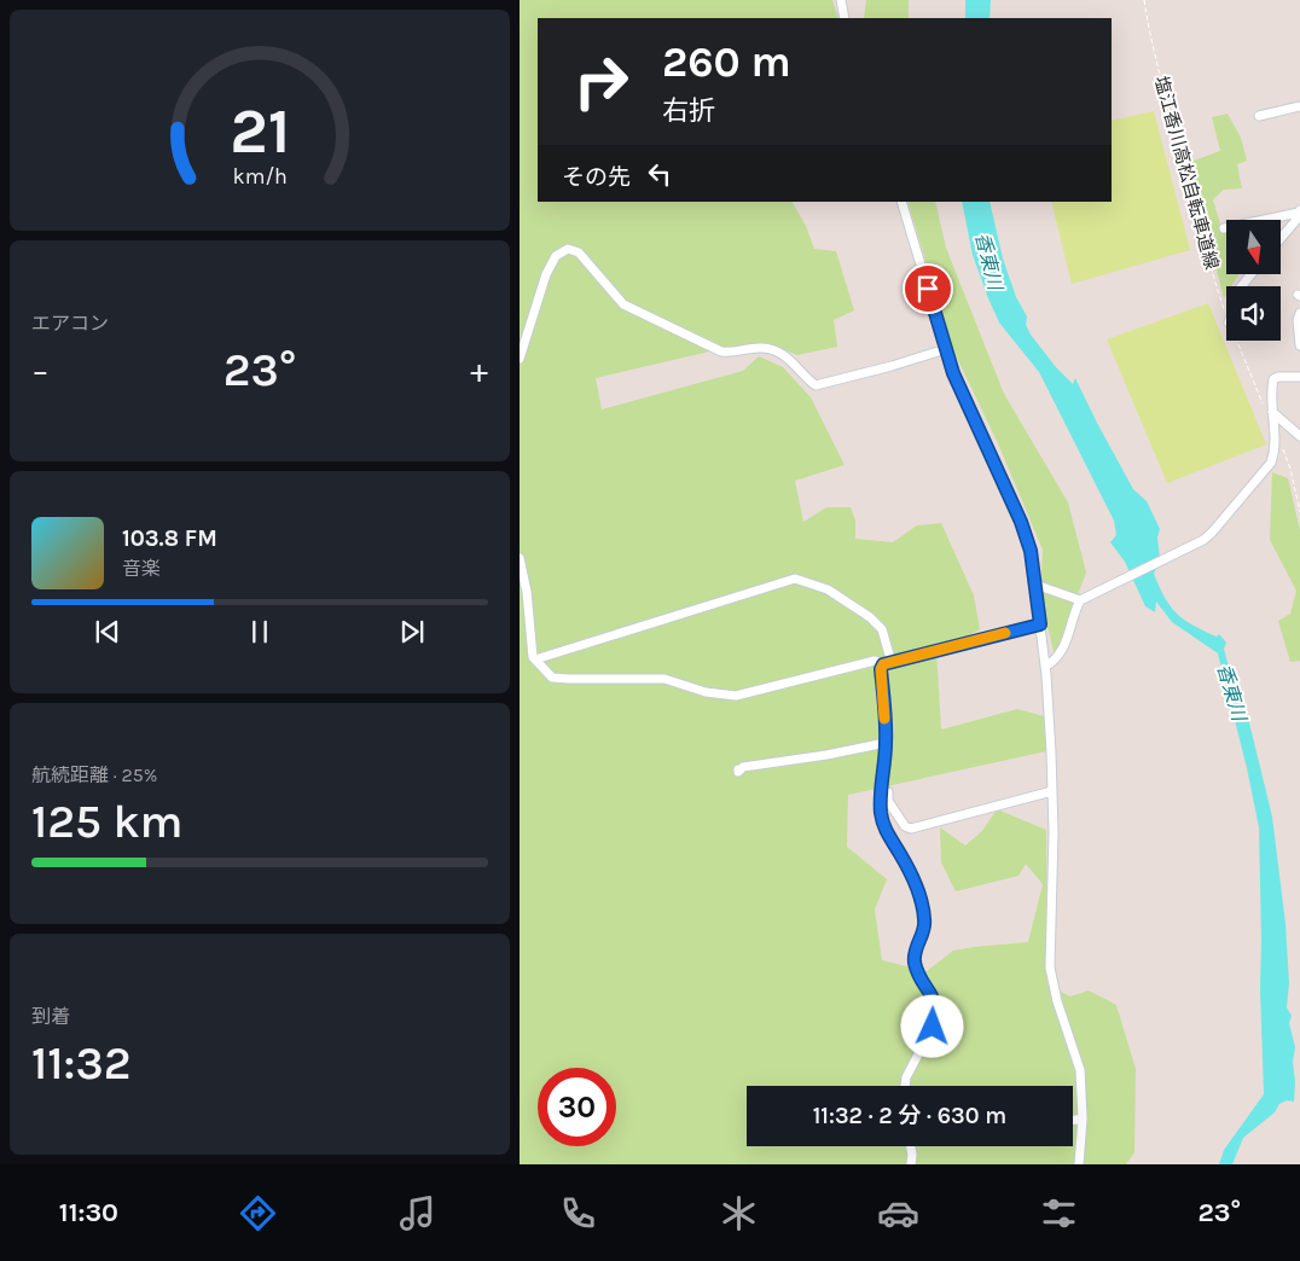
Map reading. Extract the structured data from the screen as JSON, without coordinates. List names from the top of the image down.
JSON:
{
  "streets": {
    "path": ["塩江香川高松自転車道線"]
  },
  "water": ["香東川"],
  "north": "bottom",
  "page": {
    "turn": ["260 m", "右折"],
    "then": "その先",
    "tile": [
      "エアコン",
      ["航続距離 · 25%", "125 km"],
      ["到着", "11:32"]
    ],
    "heat": ["−", "23°", "+"],
    "song": ["103.8 FM", "音楽"],
    "limit": "30",
    "trip": "11:32 · 2 分 · 630 m",
    "tabs": ["11:30", "23°"],
    "gauge": ["21", "km/h"]
  }
}
